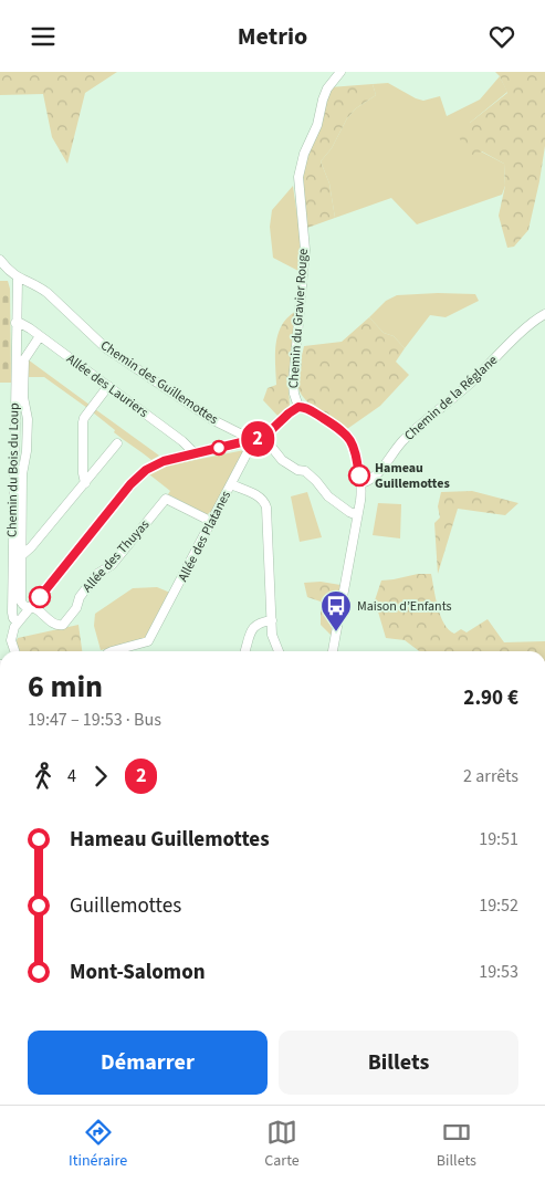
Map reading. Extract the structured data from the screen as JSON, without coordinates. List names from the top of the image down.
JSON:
{
  "streets": {
    "street": [
      "Chemin du Gravier Rouge",
      "Chemin des Guillemottes",
      "Allée des Lauriers",
      "Chemin de la Réglane",
      "Chemin du Bois du Loup",
      "Allée des Platanes",
      "Allée des Thuyas"
    ]
  },
  "crossings": [
    ["Chemin des Guillemottes", "Chemin du Bois du Loup"],
    ["Chemin des Guillemottes", "Allée des Platanes"],
    ["Allée des Lauriers", "Chemin du Bois du Loup"],
    ["Allée des Platanes", "Allée des Thuyas"]
  ],
  "places": {
    "other": ["Hameau Guillemottes"],
    "bus stop": ["Maison d’Enfants"]
  },
  "lines": ["bus line 2"],
  "page": {
    "header": "Metrio",
    "on_map": "2",
    "heading": ["6 min", "19:47 – 19:53 · Bus", "2.90 €"],
    "legs": ["4", "2", "2 arrêts"],
    "list": [
      {
        "name": "Hameau Guillemottes",
        "value": "19:51"
      },
      {
        "name": "Guillemottes",
        "value": "19:52"
      },
      {
        "name": "Mont-Salomon",
        "value": "19:53"
      }
    ],
    "buttons": ["Démarrer", "Billets"],
    "tabs": ["Itinéraire", "Carte", "Billets"]
  }
}
